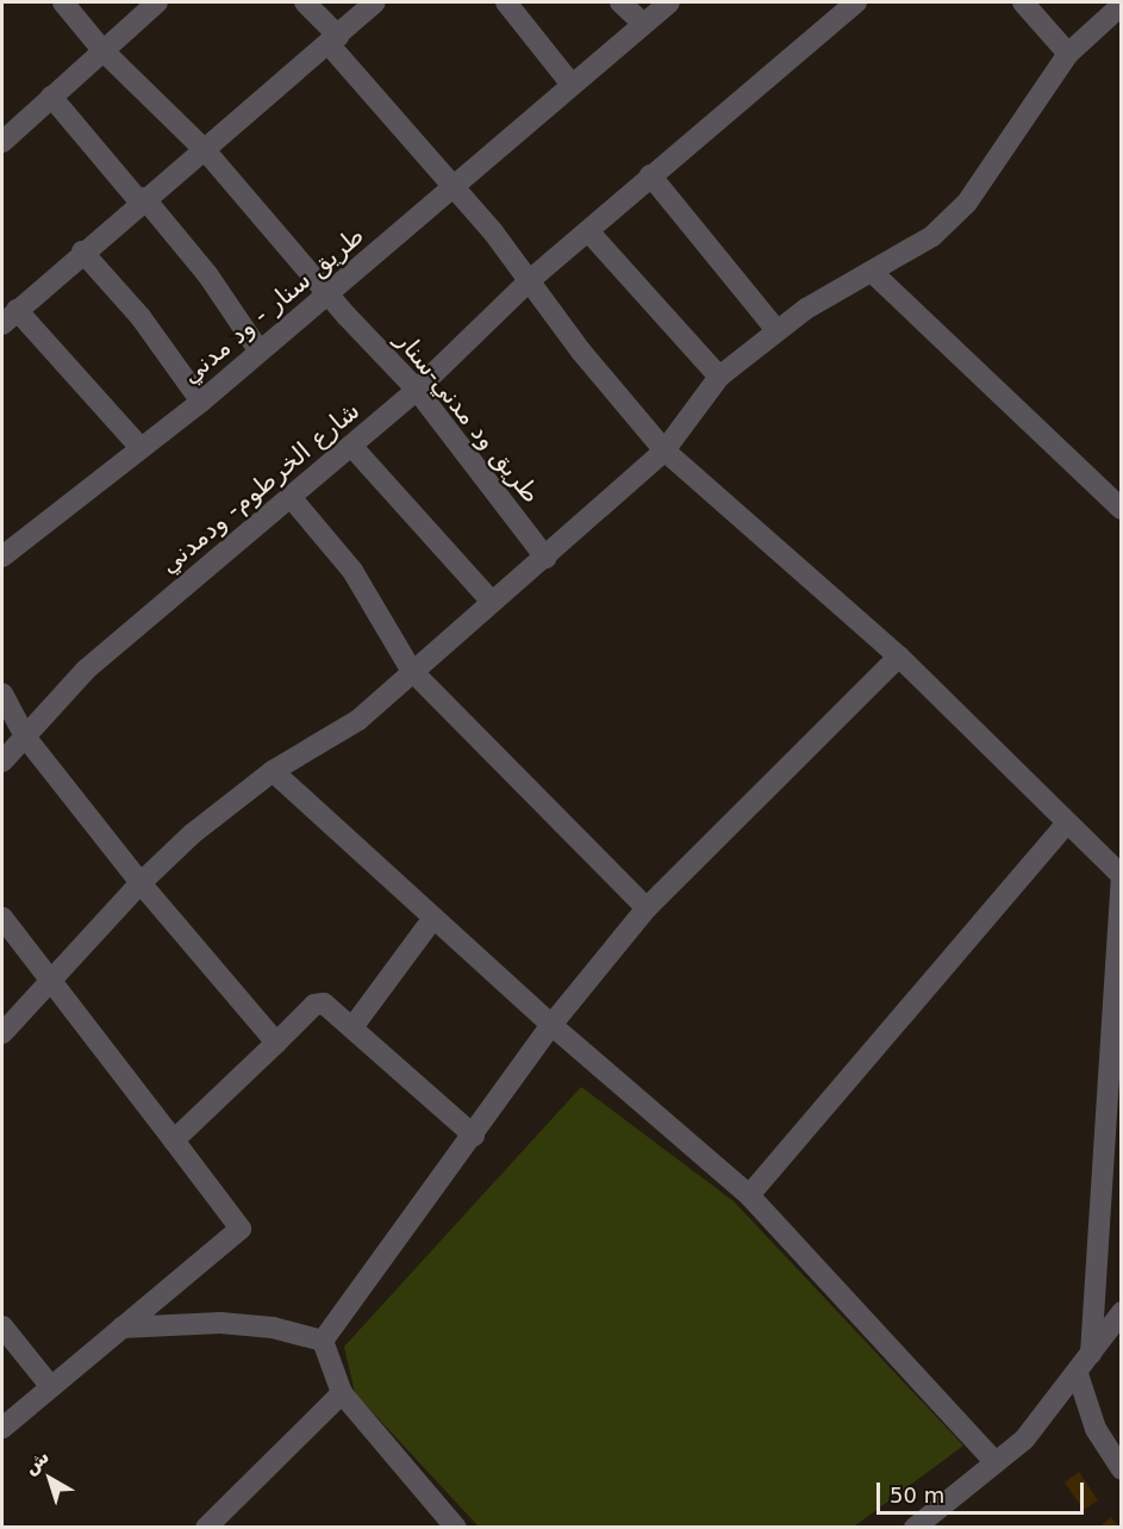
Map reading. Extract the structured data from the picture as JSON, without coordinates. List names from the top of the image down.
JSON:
{
  "streets": {
    "street": ["طريق سنار - ود مدني", "طريق ود مدني-سنار", "شارع الخرطوم- ودمدني"]
  },
  "crossings": [
    ["طريق سنار - ود مدني", "طريق ود مدني-سنار"],
    ["طريق ود مدني-سنار", "شارع الخرطوم- ودمدني"]
  ],
  "scale_bar": "50 m",
  "north": "top left"
}
